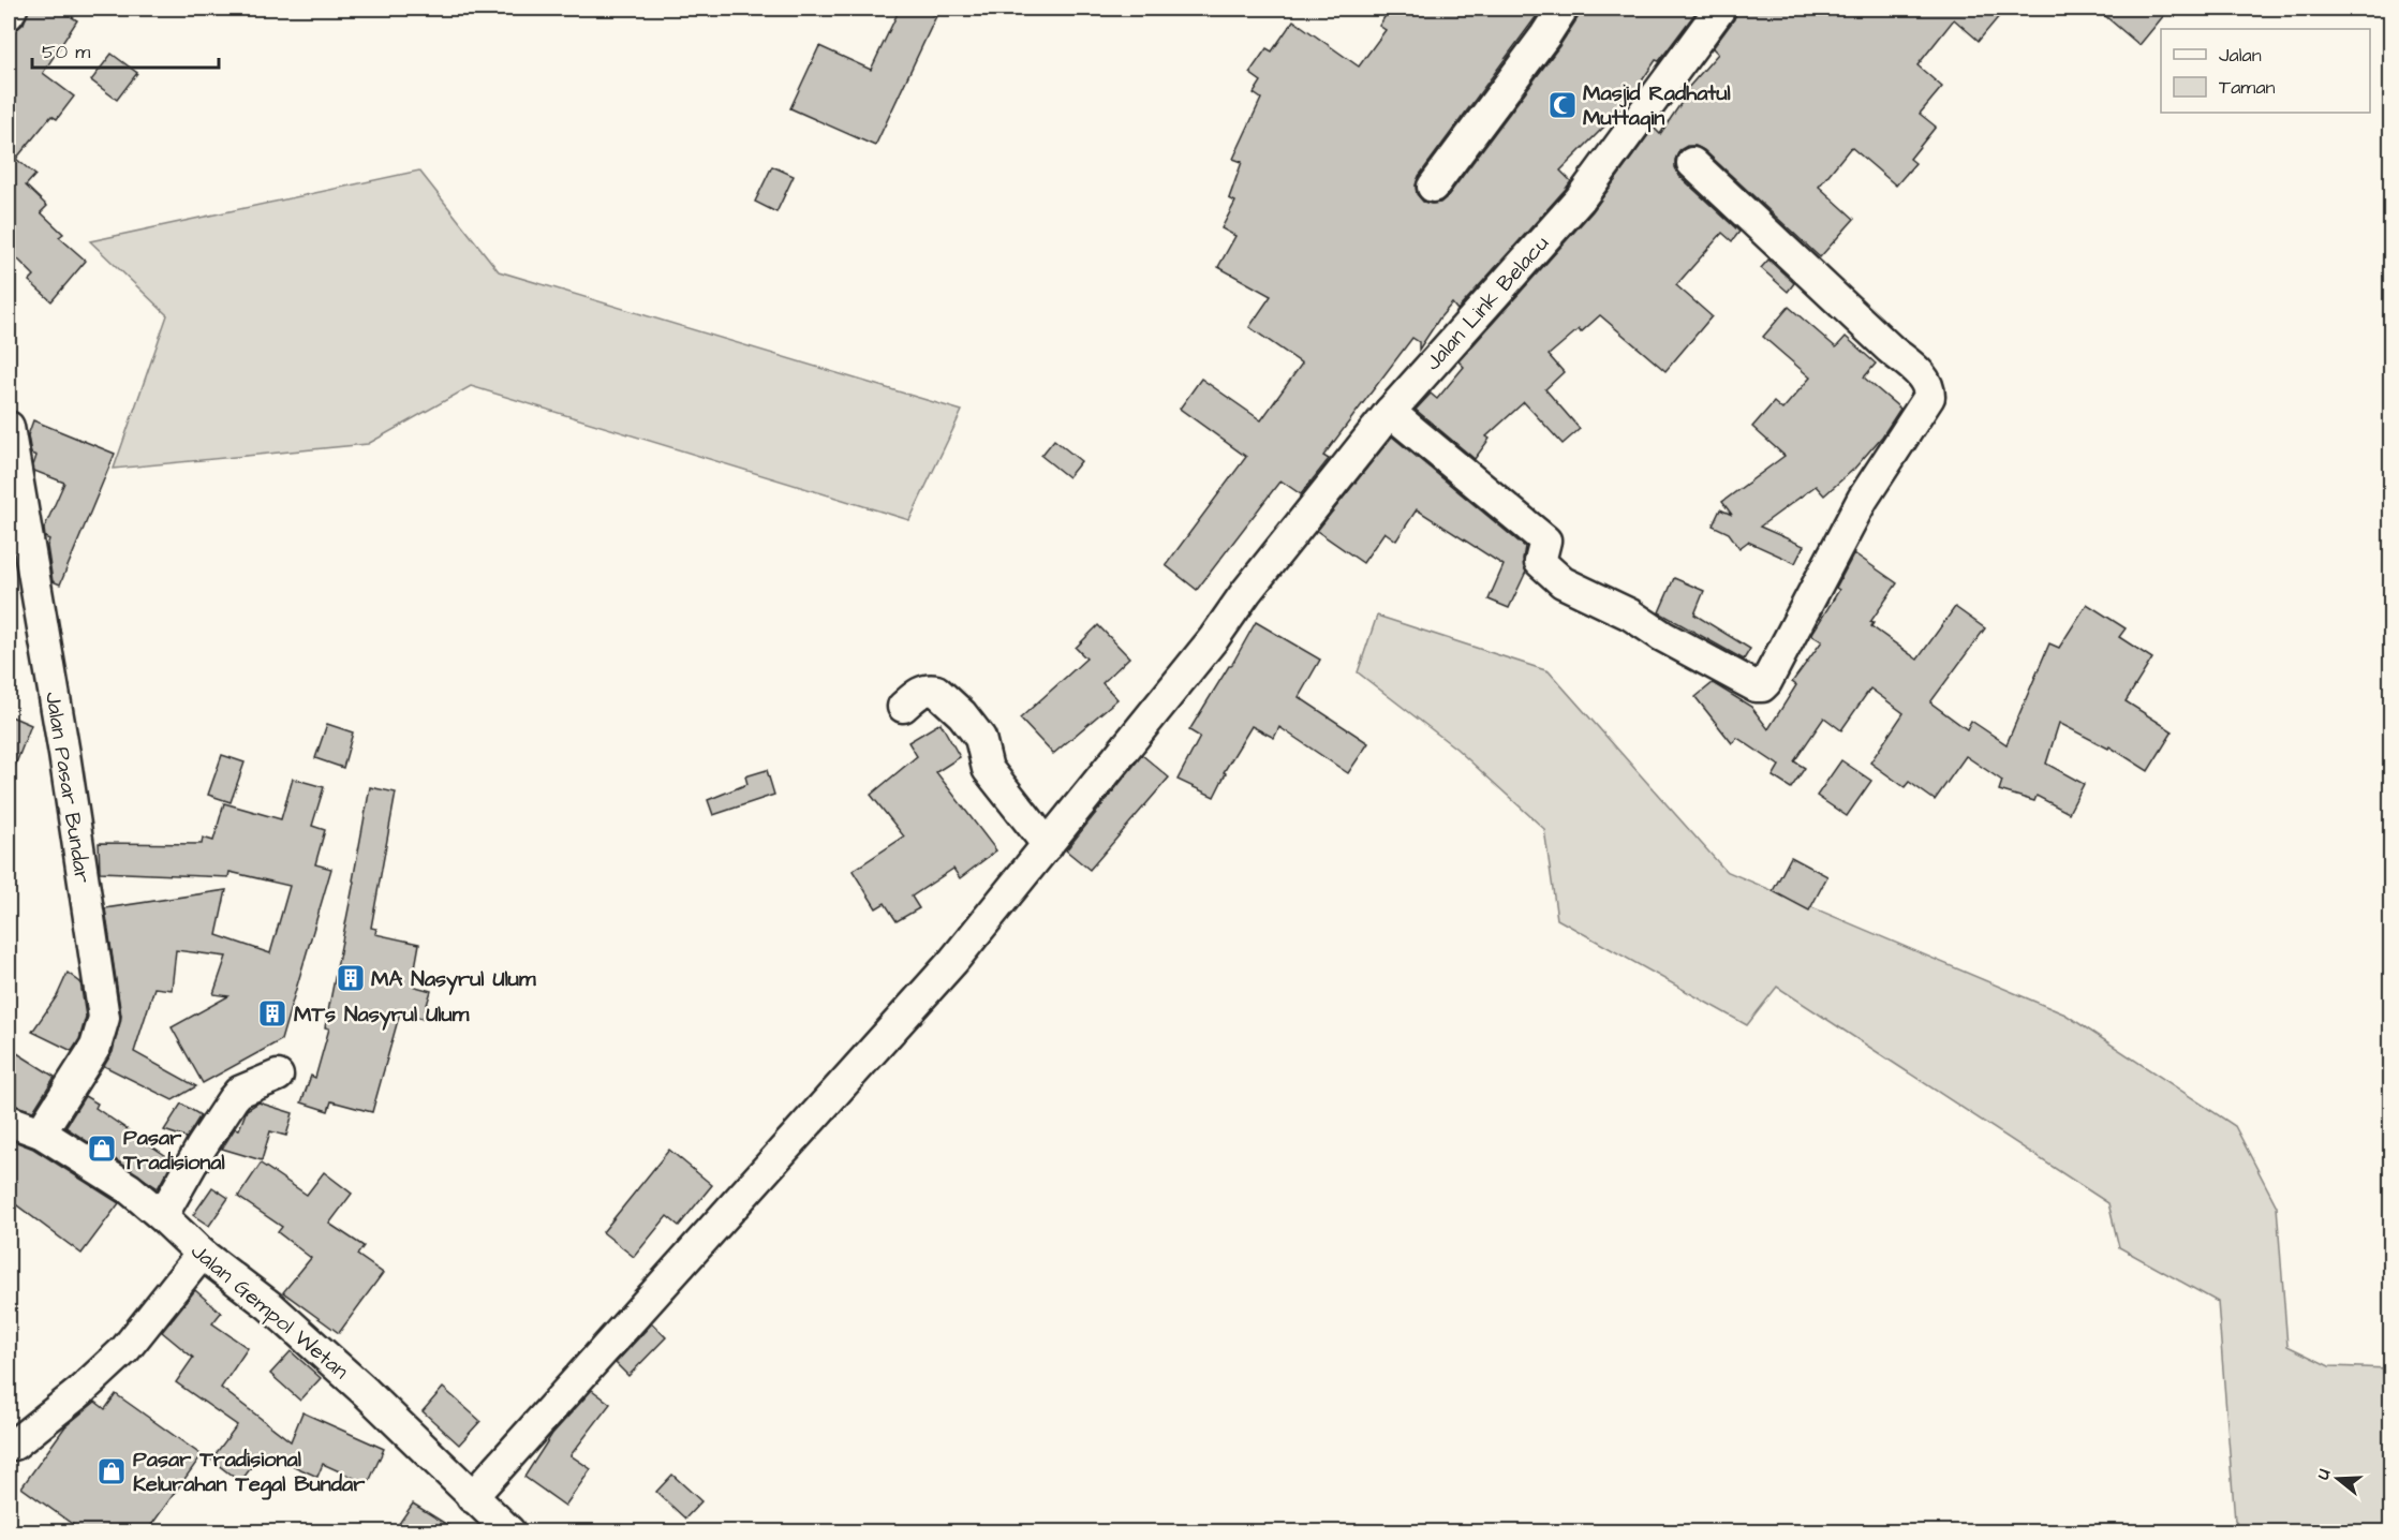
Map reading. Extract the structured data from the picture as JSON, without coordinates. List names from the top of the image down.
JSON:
{
  "streets": {
    "street": ["Jalan Link Belacu", "Jalan Pasar Bundar", "Jalan Gempol Wetan"]
  },
  "crossings": [
    ["Jalan Link Belacu", "Jalan Gempol Wetan"],
    ["Jalan Pasar Bundar", "Jalan Gempol Wetan"]
  ],
  "places": {
    "mosque": ["Masjid Radhatul Muttaqin"],
    "building": ["MA Nasyrul Ulum", "MTs Nasyrul Ulum"],
    "shop": ["Pasar Tradisional", "Pasar Tradisional Kelurahan Tegal Bundar"]
  },
  "legend": ["Jalan", "Taman"],
  "scale_bar": "50 m",
  "north": "left"
}
